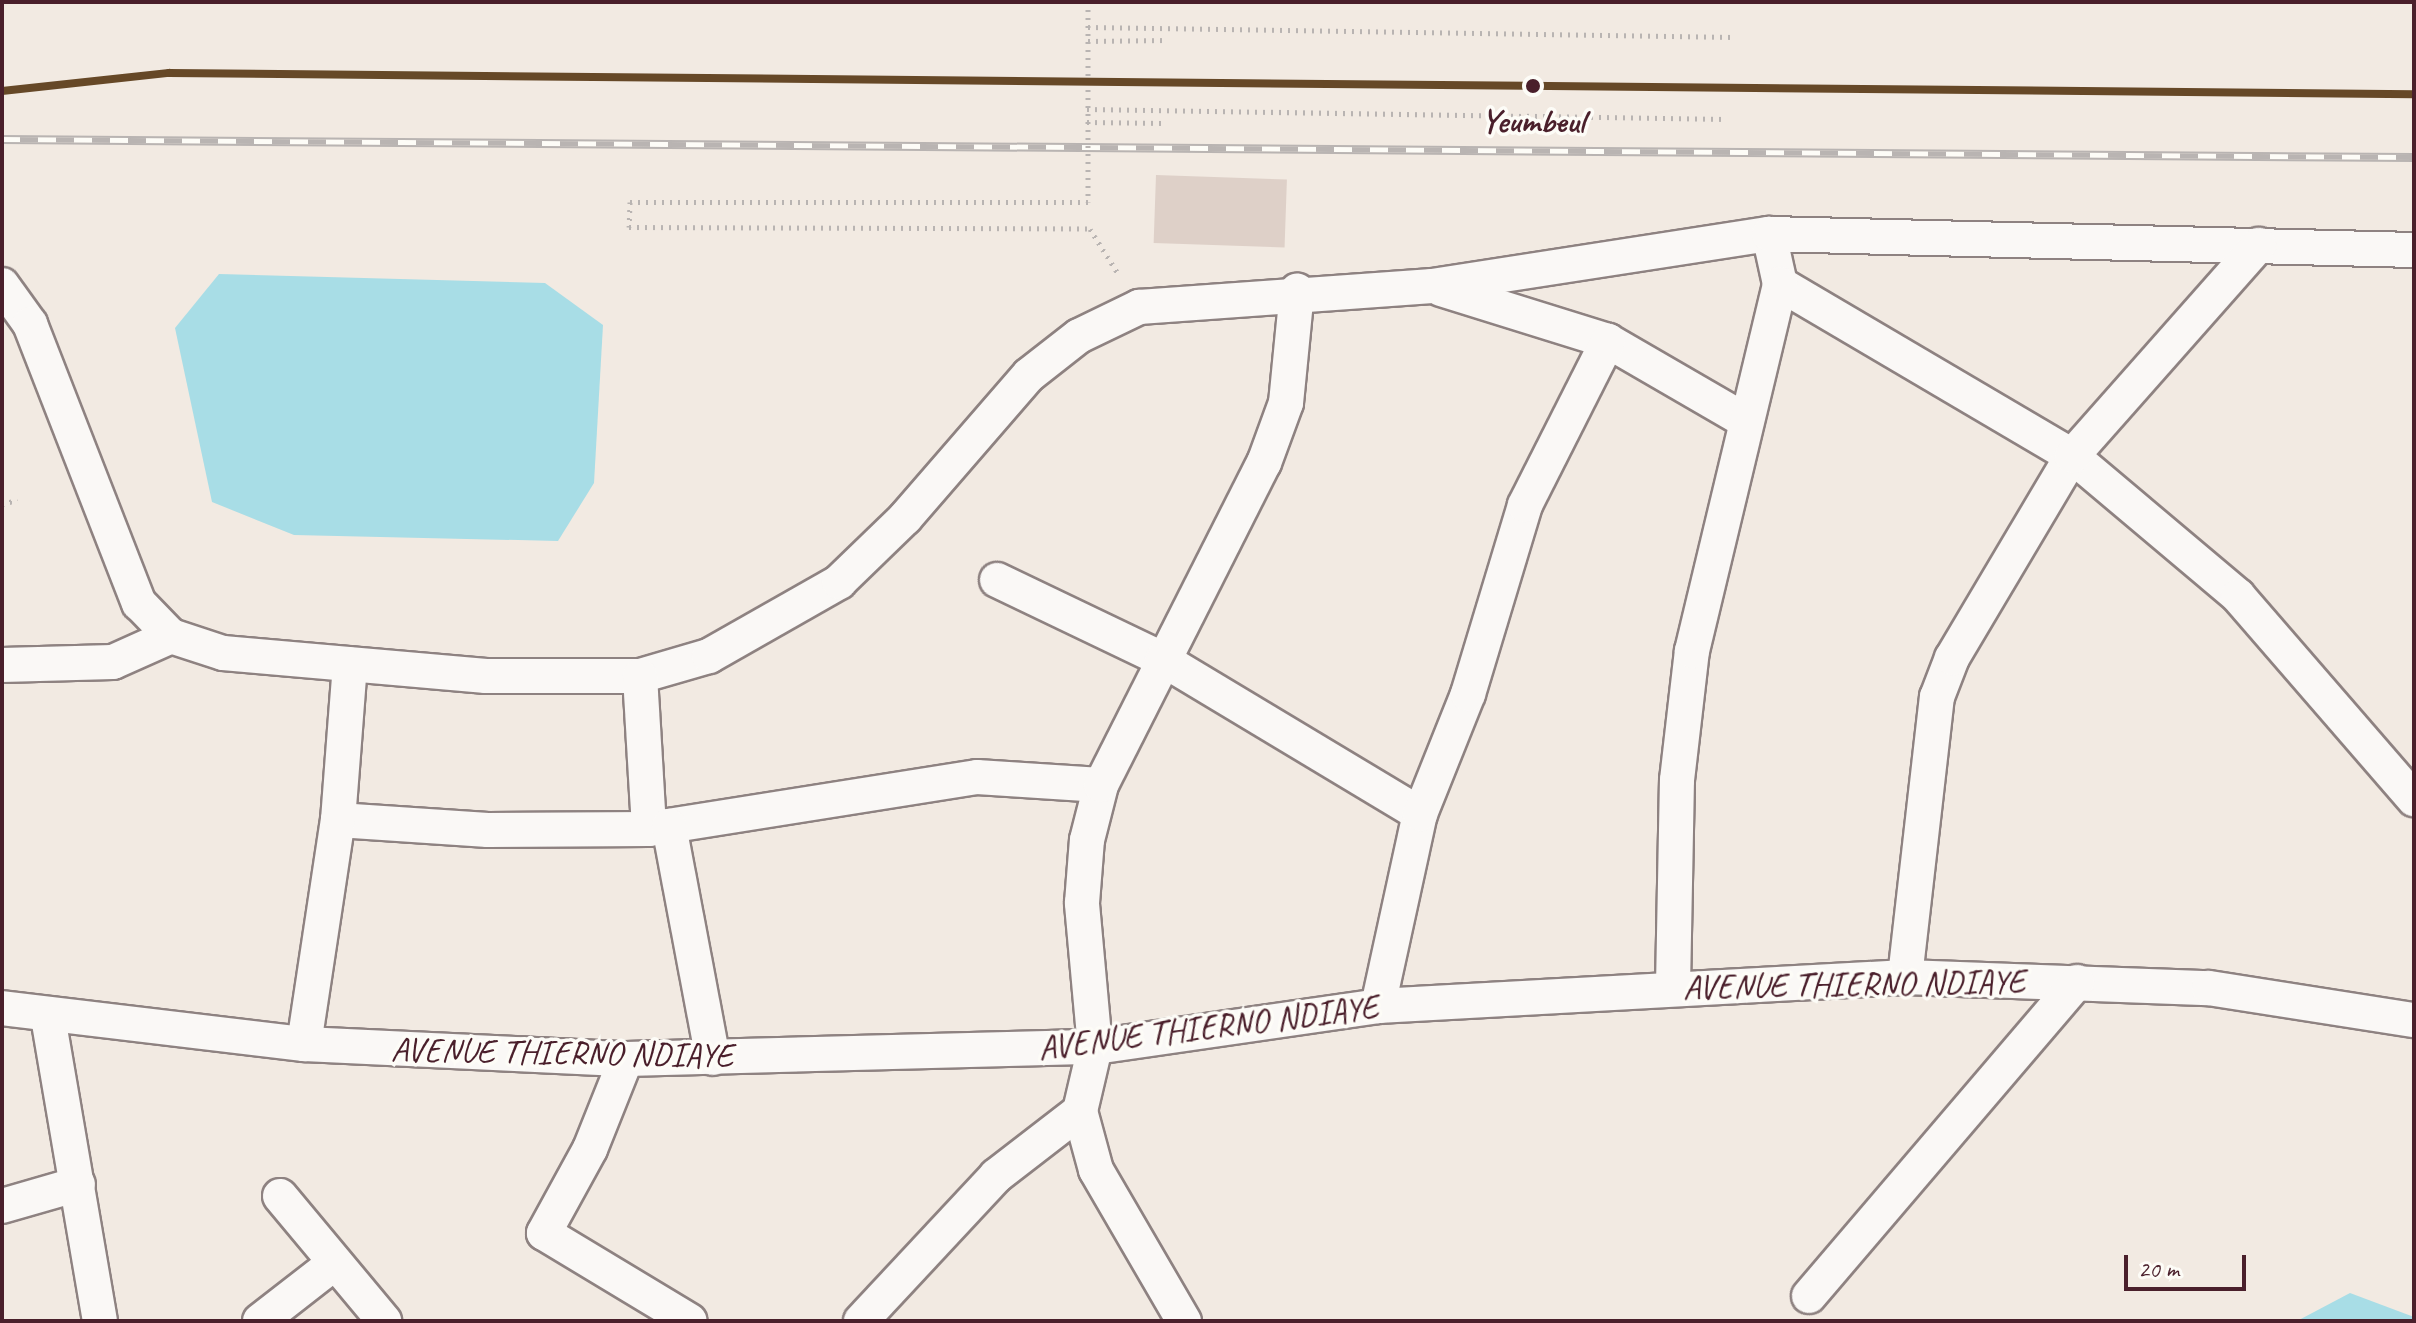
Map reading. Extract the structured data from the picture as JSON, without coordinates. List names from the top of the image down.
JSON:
{
  "streets": {
    "street": ["AVENUE THIERNO NDIAYE"]
  },
  "places": ["Yeumbeul"],
  "scale_bar": "20 m"
}
